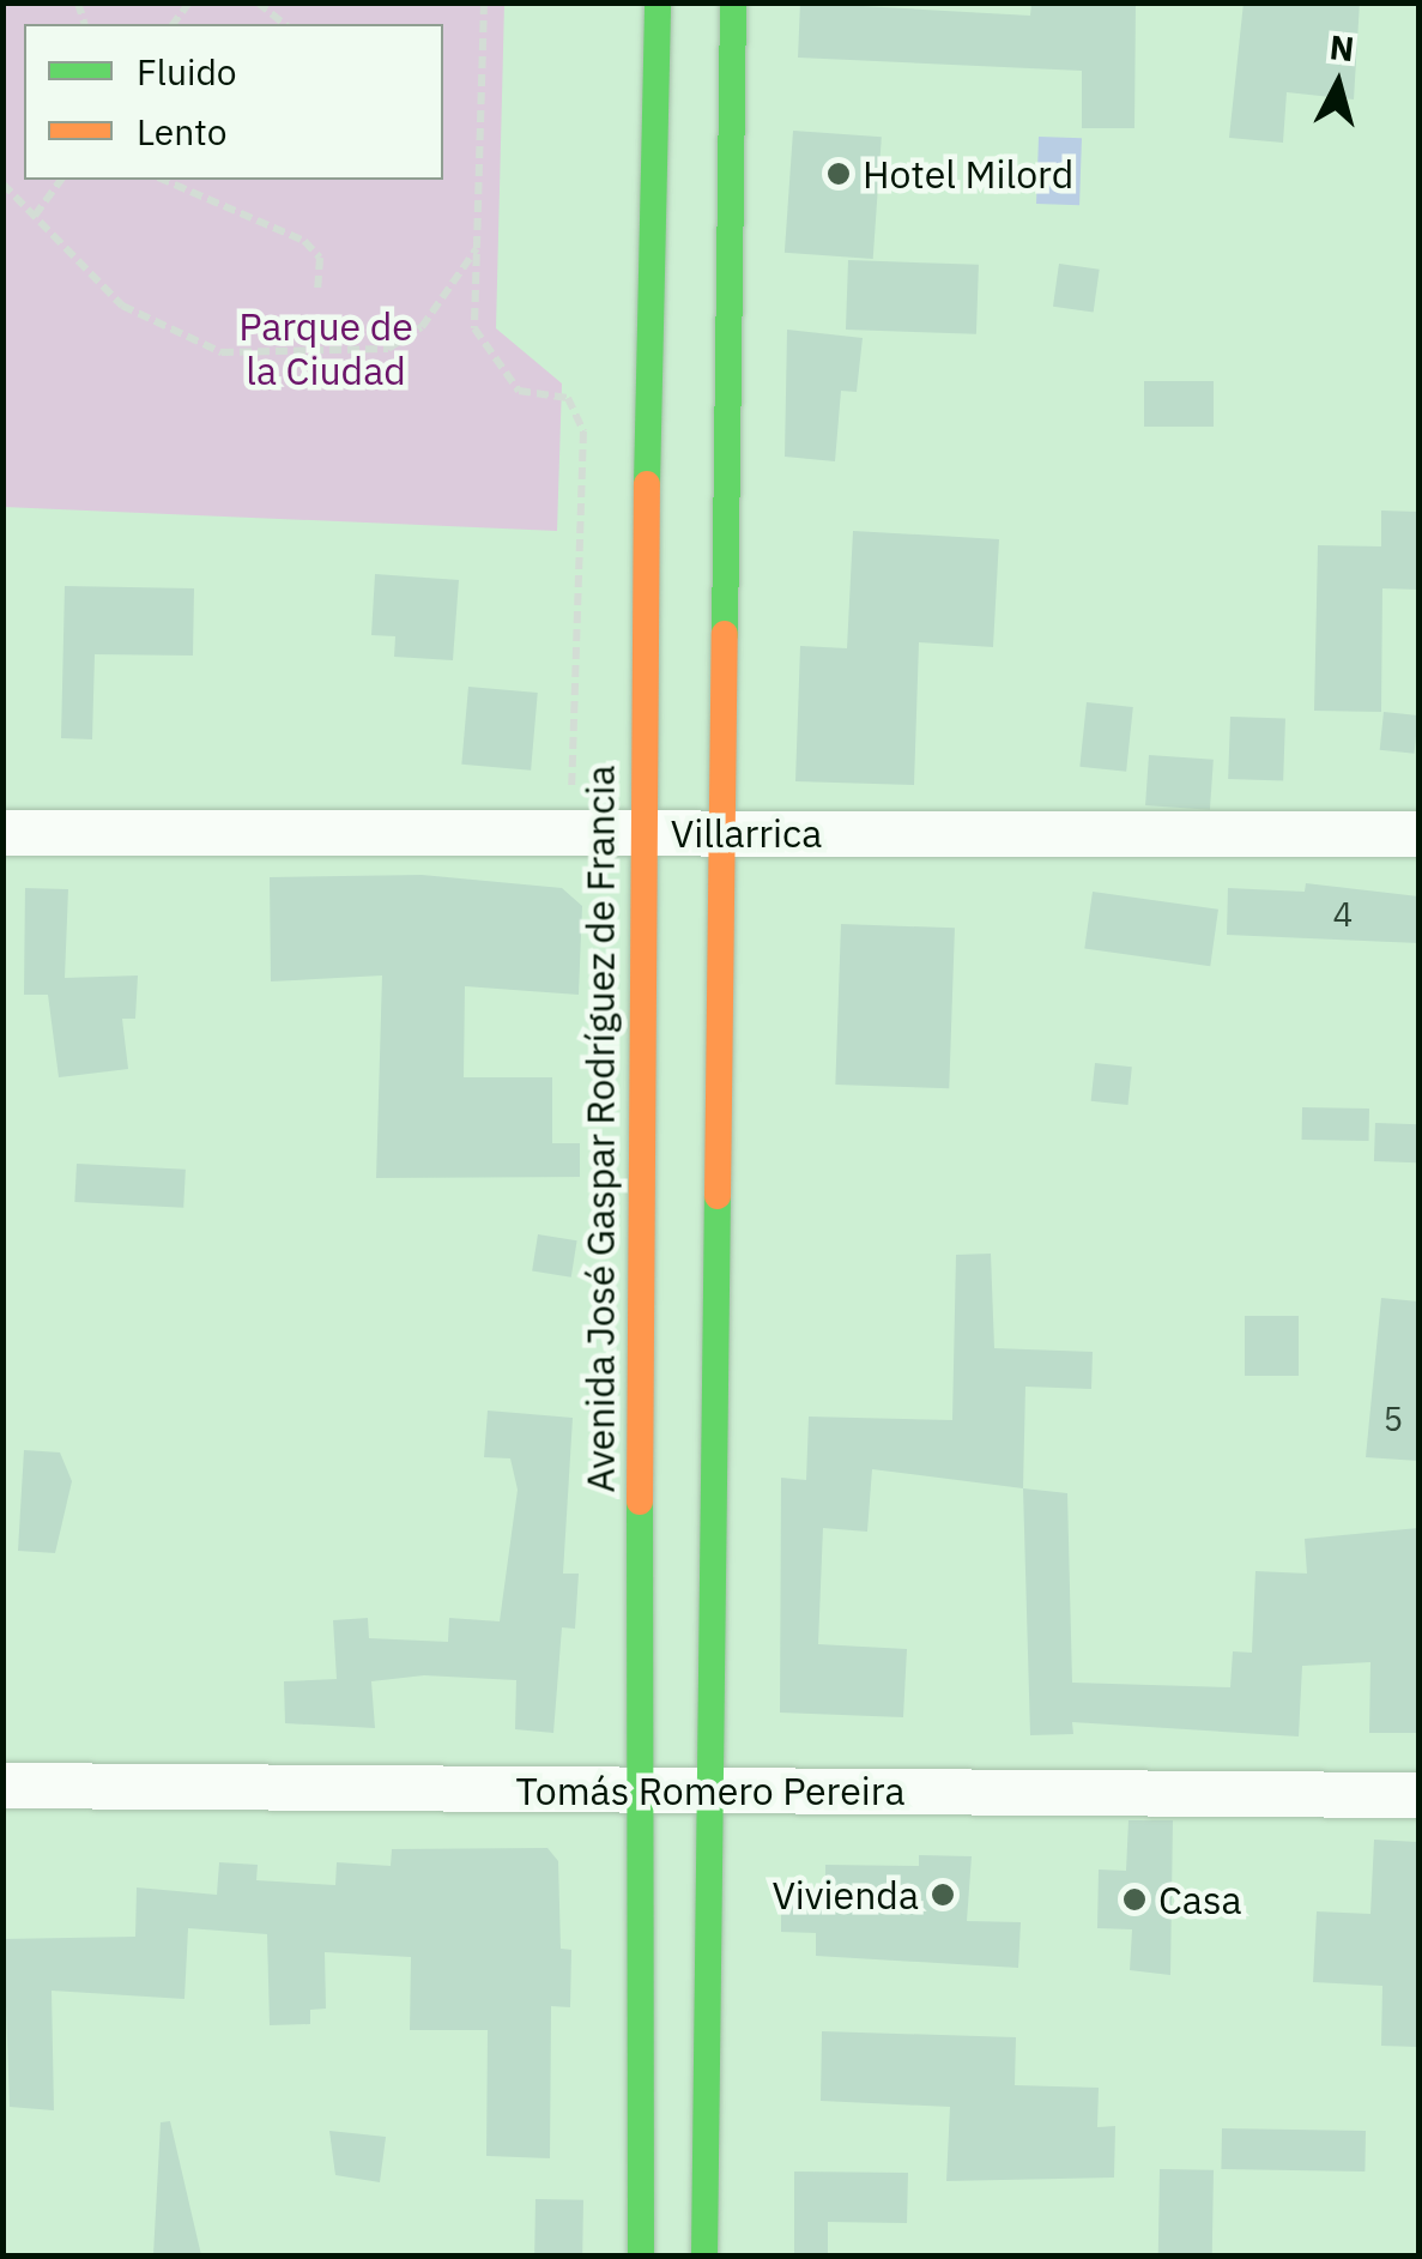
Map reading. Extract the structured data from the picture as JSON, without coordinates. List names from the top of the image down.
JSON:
{
  "streets": {
    "main road": ["Avenida José Gaspar Rodríguez de Francia"],
    "street": ["Villarrica", "Tomás Romero Pereira"]
  },
  "crossings": [
    ["Villarrica", "Avenida José Gaspar Rodríguez de Francia"],
    ["Avenida José Gaspar Rodríguez de Francia", "Tomás Romero Pereira"]
  ],
  "parks": ["Parque de la Ciudad"],
  "places": ["Hotel Milord", "Vivienda", "Casa"],
  "house_numbers": ["4", "5"],
  "legend": ["Fluido", "Lento"],
  "north": "top"
}
